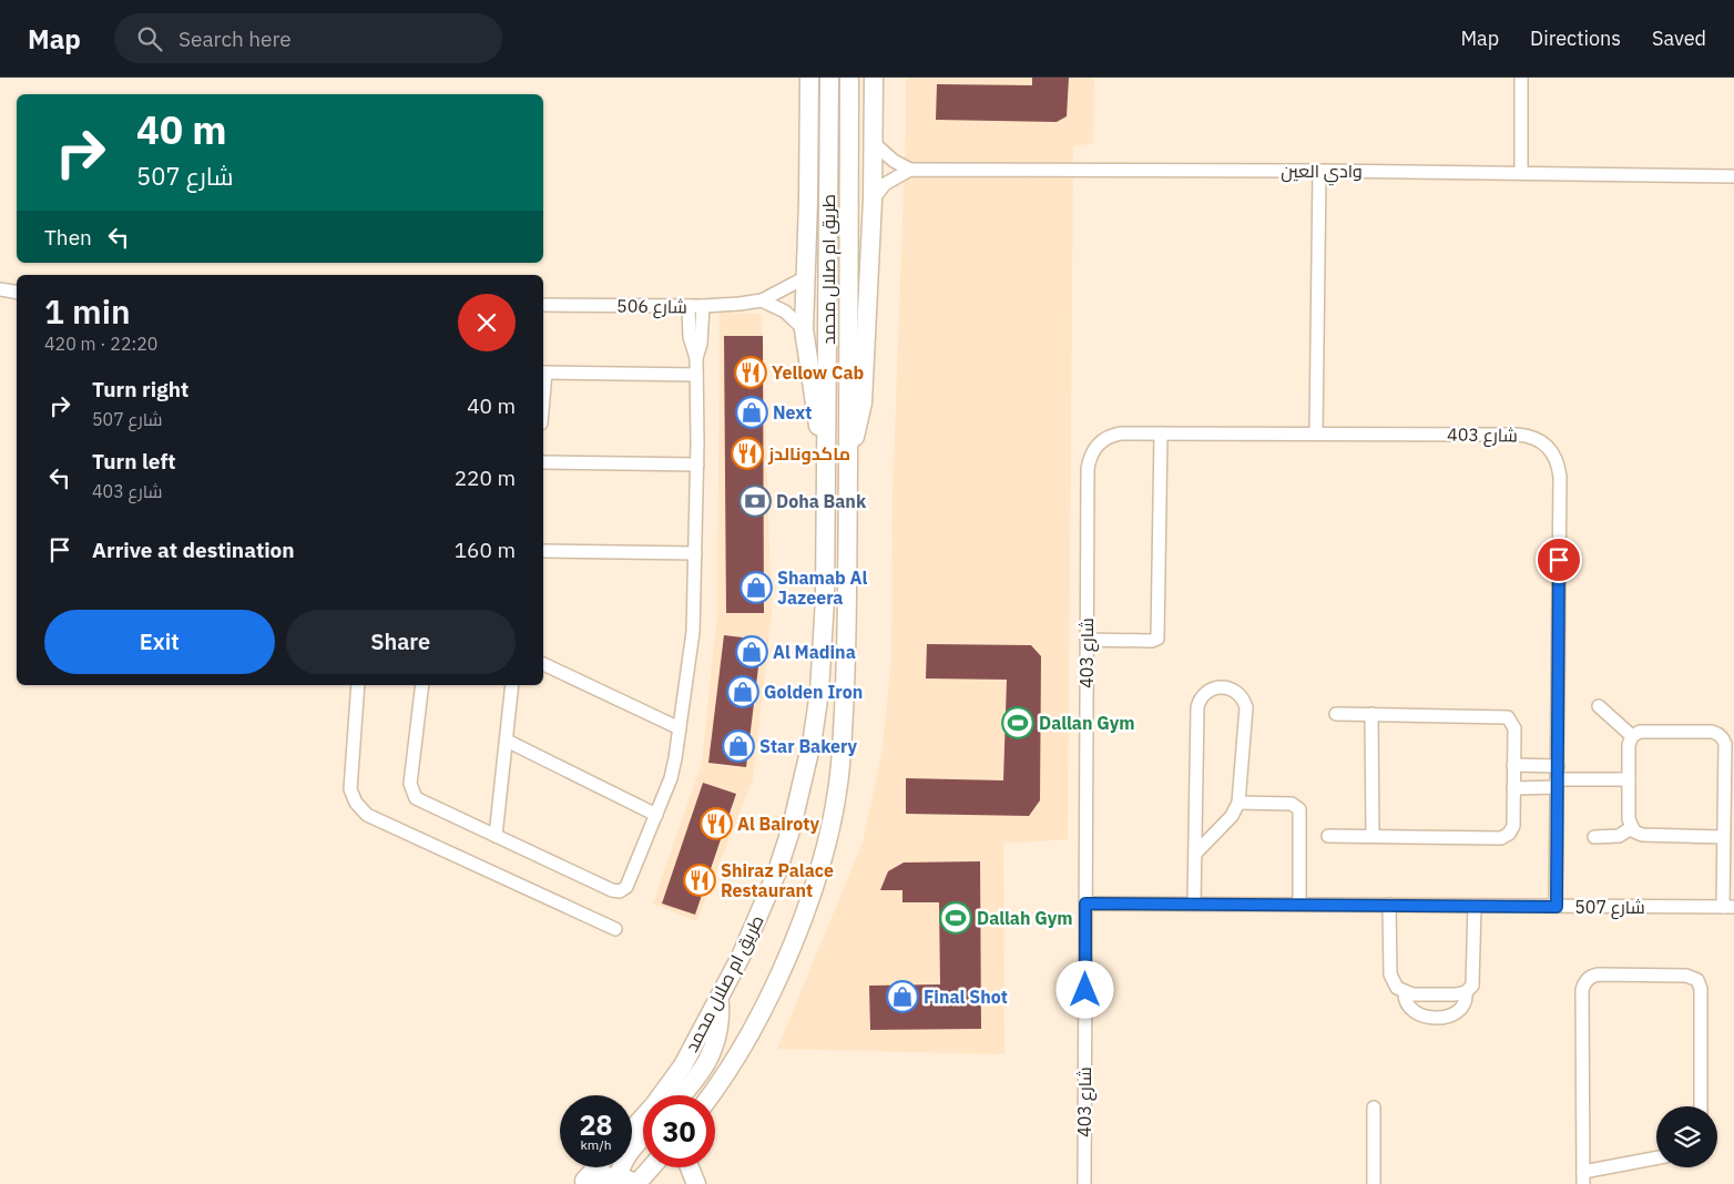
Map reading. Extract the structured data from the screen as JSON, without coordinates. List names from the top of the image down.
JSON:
{
  "streets": {
    "street": [
      "وادي العين",
      "طريق ام صلال محمد",
      "شارع 506",
      "شارع 403",
      "شارع 507"
    ]
  },
  "crossings": [
    ["شارع 403", "شارع 507"]
  ],
  "places": {
    "restaurant": [
      "Yellow Cab",
      "ماكدونالدز",
      "Al Bairoty",
      "Shiraz Palace Restaurant"
    ],
    "shop": [
      "Next",
      "Shamab Al Jazeera",
      "Al Madina",
      "Golden Iron",
      "Star Bakery",
      "Final Shot"
    ],
    "bank": ["Doha Bank"],
    "sports": ["Dallan Gym", "Dallah Gym"]
  },
  "page": {
    "header": "Map",
    "search": "Search here",
    "nav": ["Map", "Directions", "Saved"],
    "turn": ["40 m", "شارع 507"],
    "then": "Then",
    "heading": ["1 min", "420 m · 22:20"],
    "list": [
      {
        "name": "Turn right",
        "note": "شارع 507",
        "value": "40 m"
      },
      {
        "name": "Turn left",
        "note": "شارع 403",
        "value": "220 m"
      },
      {
        "name": "Arrive at destination",
        "value": "160 m"
      }
    ],
    "buttons": ["Exit", "Share"],
    "speed": "28 km/h",
    "limit": "30"
  }
}
